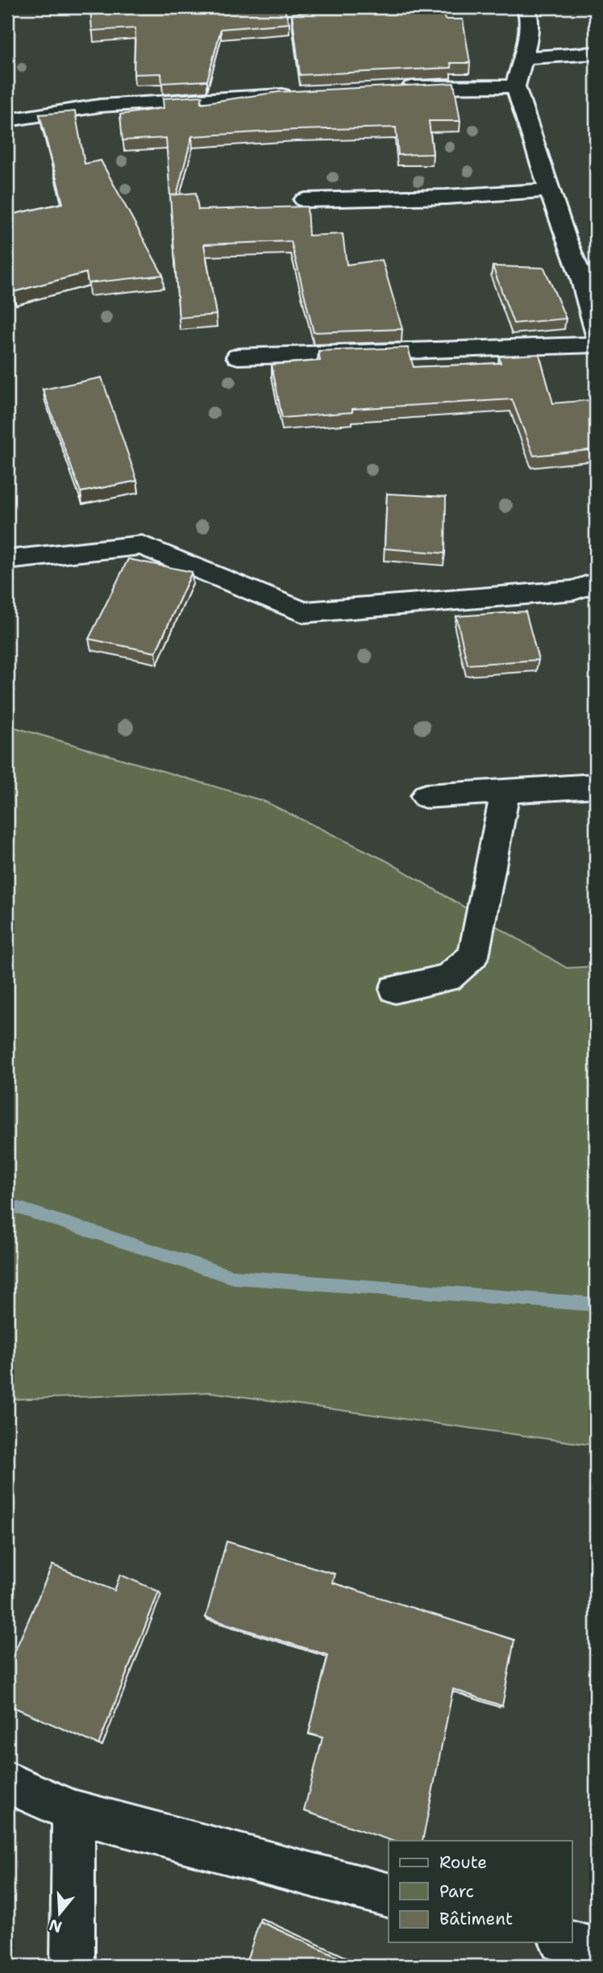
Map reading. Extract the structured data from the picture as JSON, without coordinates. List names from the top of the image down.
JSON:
{
  "legend": ["Route", "Parc", "Bâtiment"],
  "north": "bottom"
}
